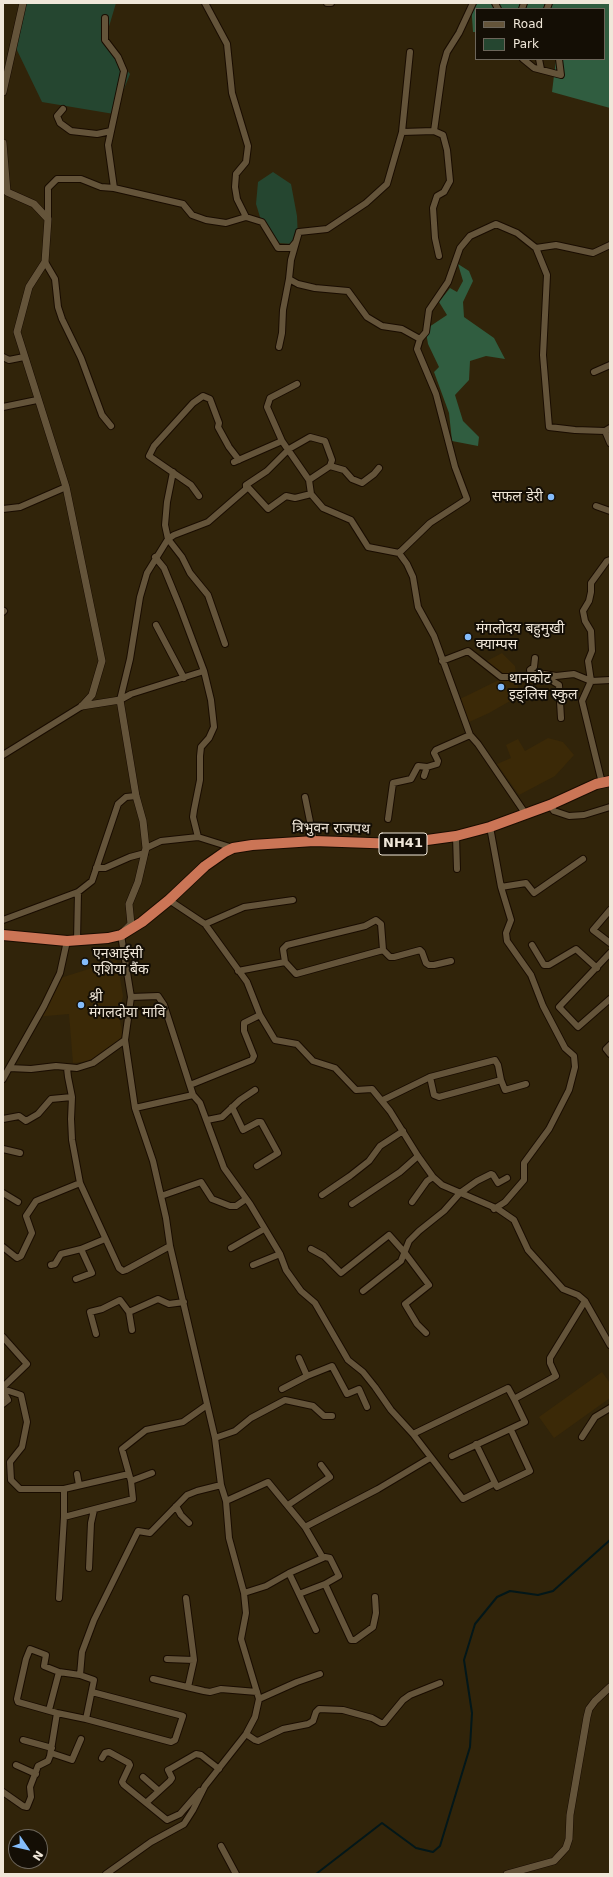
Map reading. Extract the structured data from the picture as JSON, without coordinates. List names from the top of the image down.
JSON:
{
  "streets": {
    "highway": ["त्रिभुवन राजपथ", "NH41"]
  },
  "crossings": [
    ["त्रिभुवन राजपथ", "NH41"]
  ],
  "places": [
    "सफल डेरी",
    "मंगलोदय बहुमुखी क्याम्पस",
    "थानकोट इङ्लिस स्कुल",
    "एनआईसी एशिया बैंक",
    "श्री मंगलदोया मावि"
  ],
  "legend": ["Road", "Park"],
  "north": "bottom right"
}
